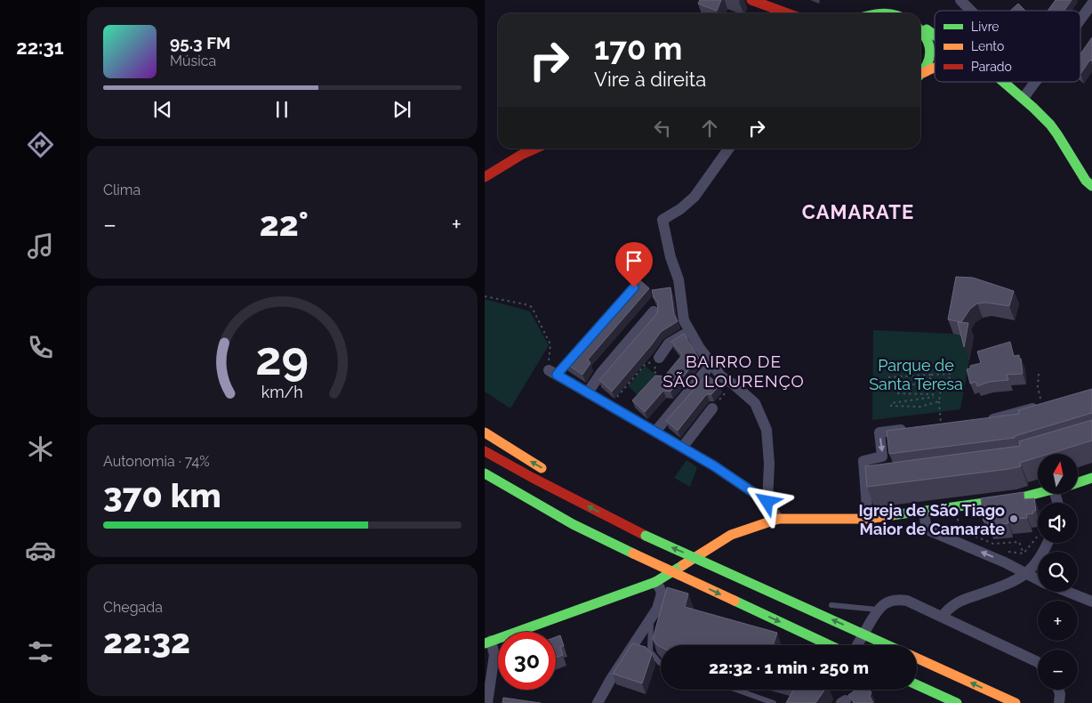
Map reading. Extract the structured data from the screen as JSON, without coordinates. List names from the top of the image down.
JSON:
{
  "districts": ["CAMARATE", "BAIRRO DE SÃO LOURENÇO"],
  "parks": ["Parque de Santa Teresa"],
  "places": ["Igreja de São Tiago Maior de Camarate"],
  "legend": ["Livre", "Lento", "Parado"],
  "north": "top",
  "page": {
    "tabs": "22:31",
    "turn": ["170 m", "Vire à direita"],
    "song": ["95.3 FM", "Música"],
    "tile": [
      "Clima",
      ["Autonomia · 74%", "370 km"],
      ["Chegada", "22:32"]
    ],
    "heat": ["−", "22°", "+"],
    "map_buttons": ["+", "−"],
    "limit": "30",
    "trip": "22:32 · 1 min · 250 m",
    "gauge": ["29", "km/h"]
  }
}
